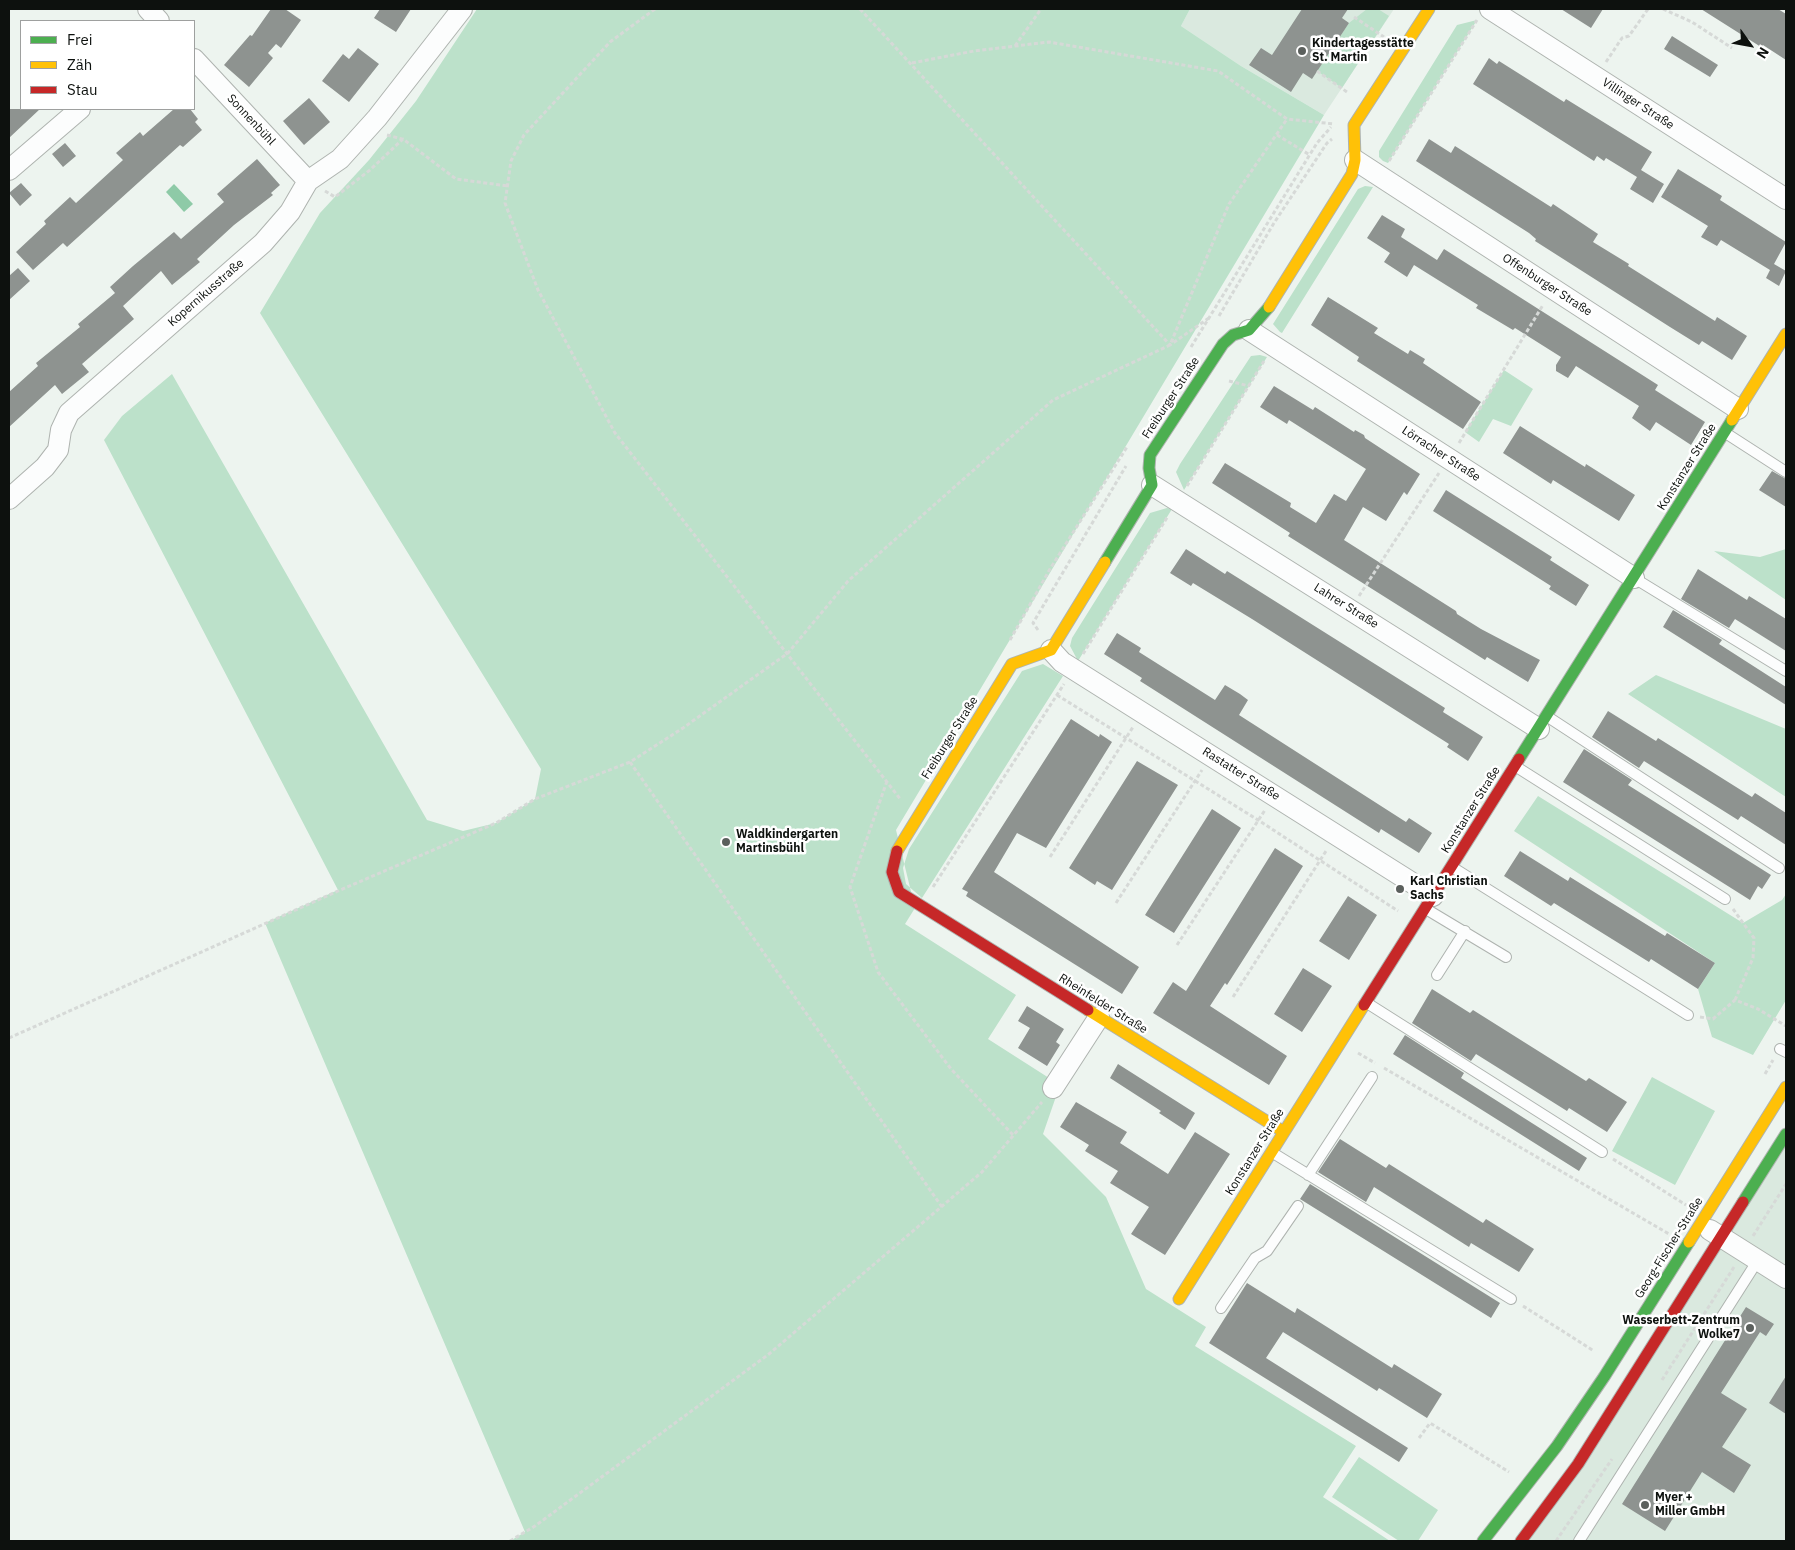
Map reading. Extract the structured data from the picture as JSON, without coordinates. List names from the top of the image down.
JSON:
{
  "streets": {
    "street": [
      "Villinger Straße",
      "Sonnenbühl",
      "Offenburger Straße",
      "Kopernikusstraße",
      "Freiburger Straße",
      "Lörracher Straße",
      "Konstanzer Straße",
      "Lahrer Straße",
      "Rastatter Straße",
      "Rheinfelder Straße",
      "Georg-Fischer-Straße"
    ]
  },
  "crossings": [
    ["Sonnenbühl", "Kopernikusstraße"],
    ["Offenburger Straße", "Freiburger Straße"],
    ["Offenburger Straße", "Konstanzer Straße"],
    ["Freiburger Straße", "Lörracher Straße"],
    ["Freiburger Straße", "Lahrer Straße"],
    ["Freiburger Straße", "Rastatter Straße"],
    ["Freiburger Straße", "Rheinfelder Straße"],
    ["Lörracher Straße", "Konstanzer Straße"],
    ["Konstanzer Straße", "Lahrer Straße"],
    ["Konstanzer Straße", "Rastatter Straße"],
    ["Konstanzer Straße", "Rheinfelder Straße"]
  ],
  "places": [
    "Kindertagesstätte St. Martin",
    "Waldkindergarten Martinsbühl",
    "Karl Christian Sachs",
    "Wasserbett-Zentrum Wolke7",
    "Myer + Miller GmbH"
  ],
  "legend": ["Frei", "Zäh", "Stau"],
  "north": "bottom right"
}
